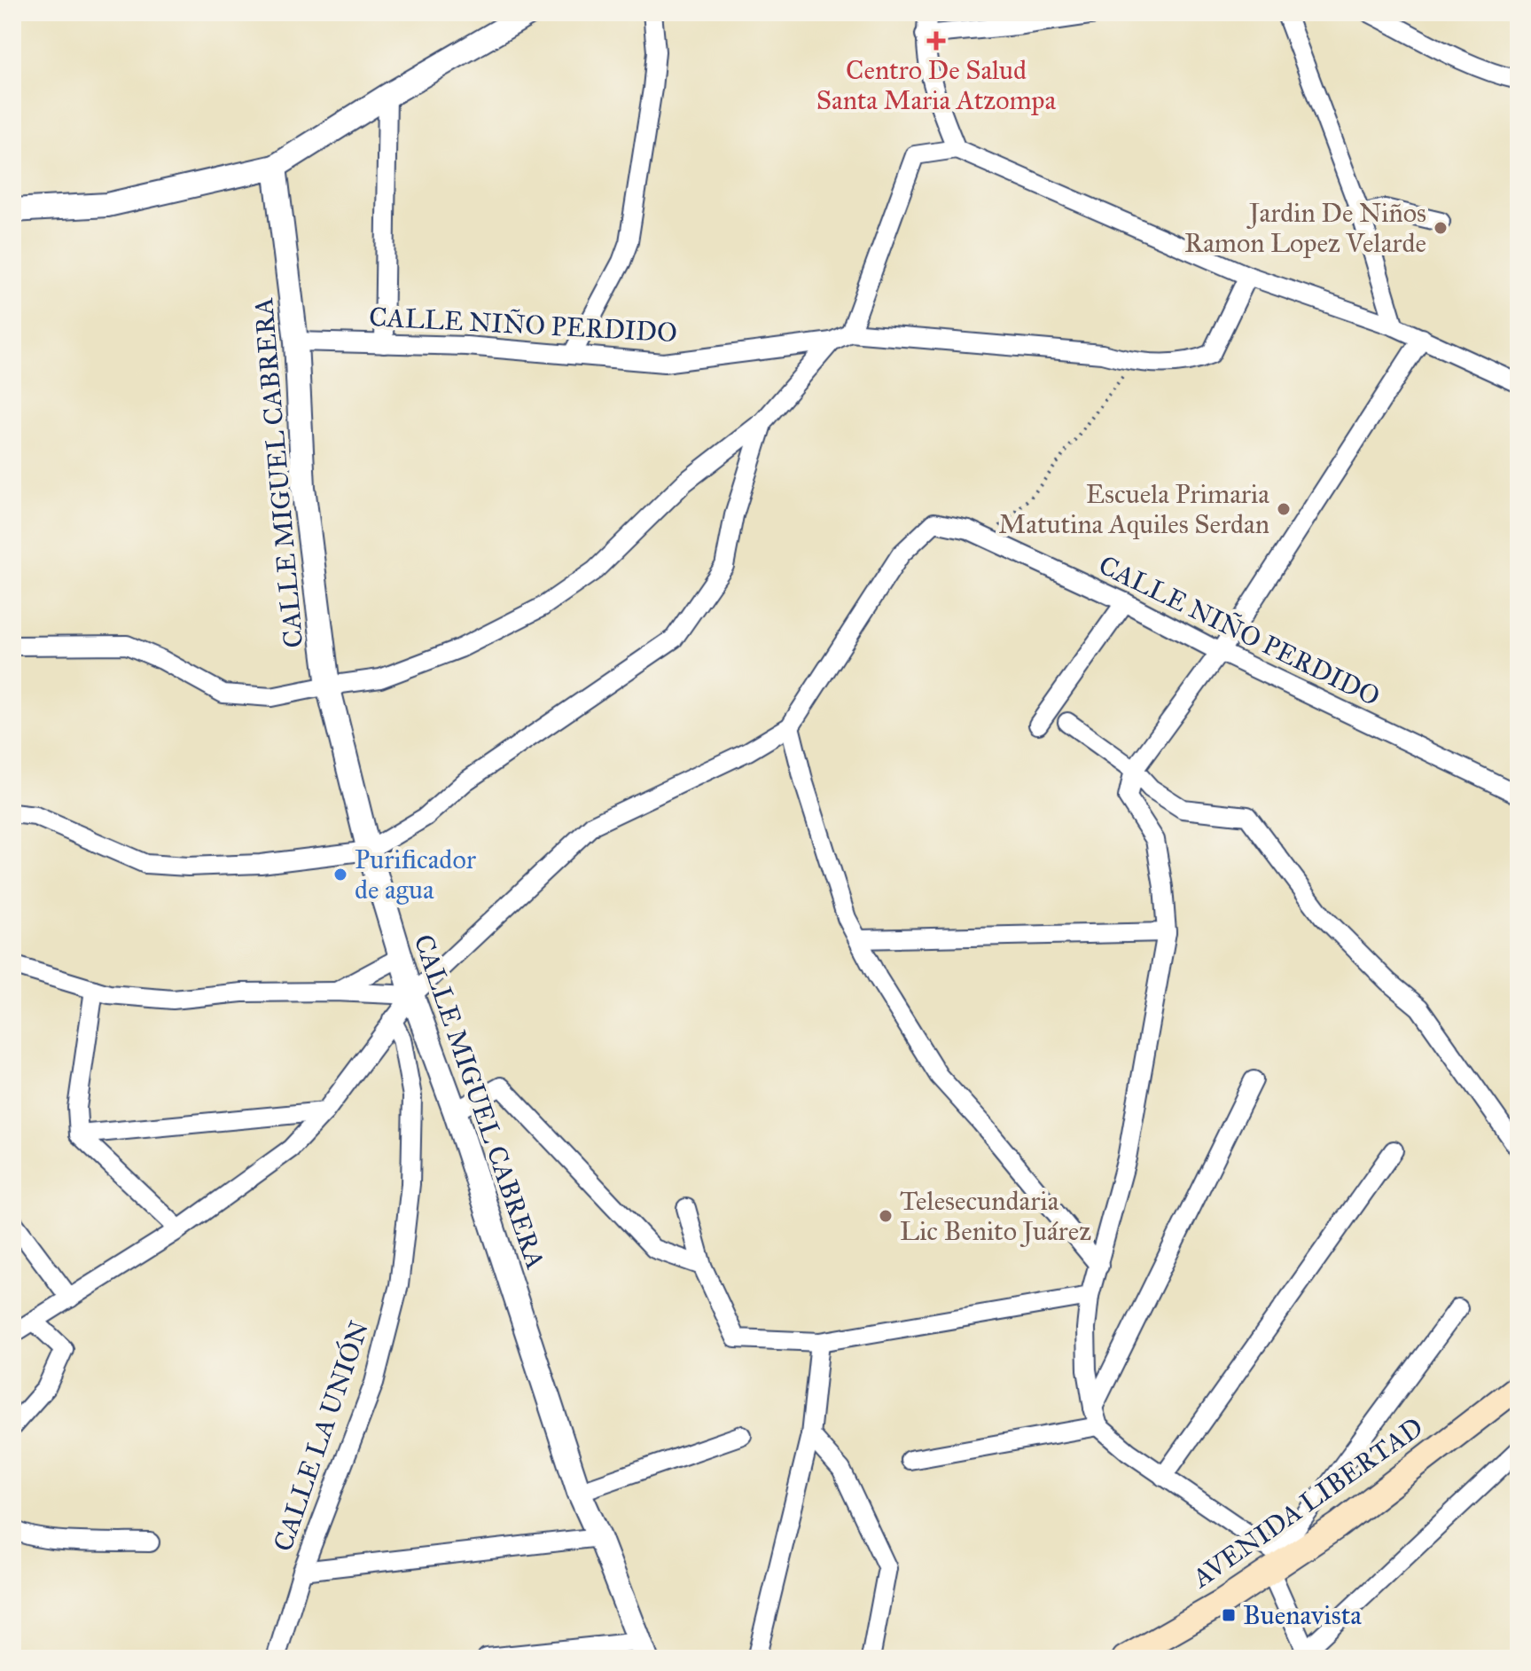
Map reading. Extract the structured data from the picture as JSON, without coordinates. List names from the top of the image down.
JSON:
{
  "streets": {
    "main road": ["AVENIDA LIBERTAD"],
    "street": ["CALLE NIÑO PERDIDO", "CALLE MIGUEL CABRERA", "CALLE LA UNIÓN"]
  },
  "crossings": [
    ["CALLE NIÑO PERDIDO", "CALLE MIGUEL CABRERA"]
  ],
  "places": {
    "health": ["Centro De Salud Santa Maria Atzompa"],
    "other": [
      "Jardin De Niños Ramon Lopez Velarde",
      "Escuela Primaria Matutina Aquiles Serdan",
      "Purificador de agua",
      "Telesecundaria Lic Benito Juárez"
    ],
    "transit": ["Buenavista"]
  }
}
